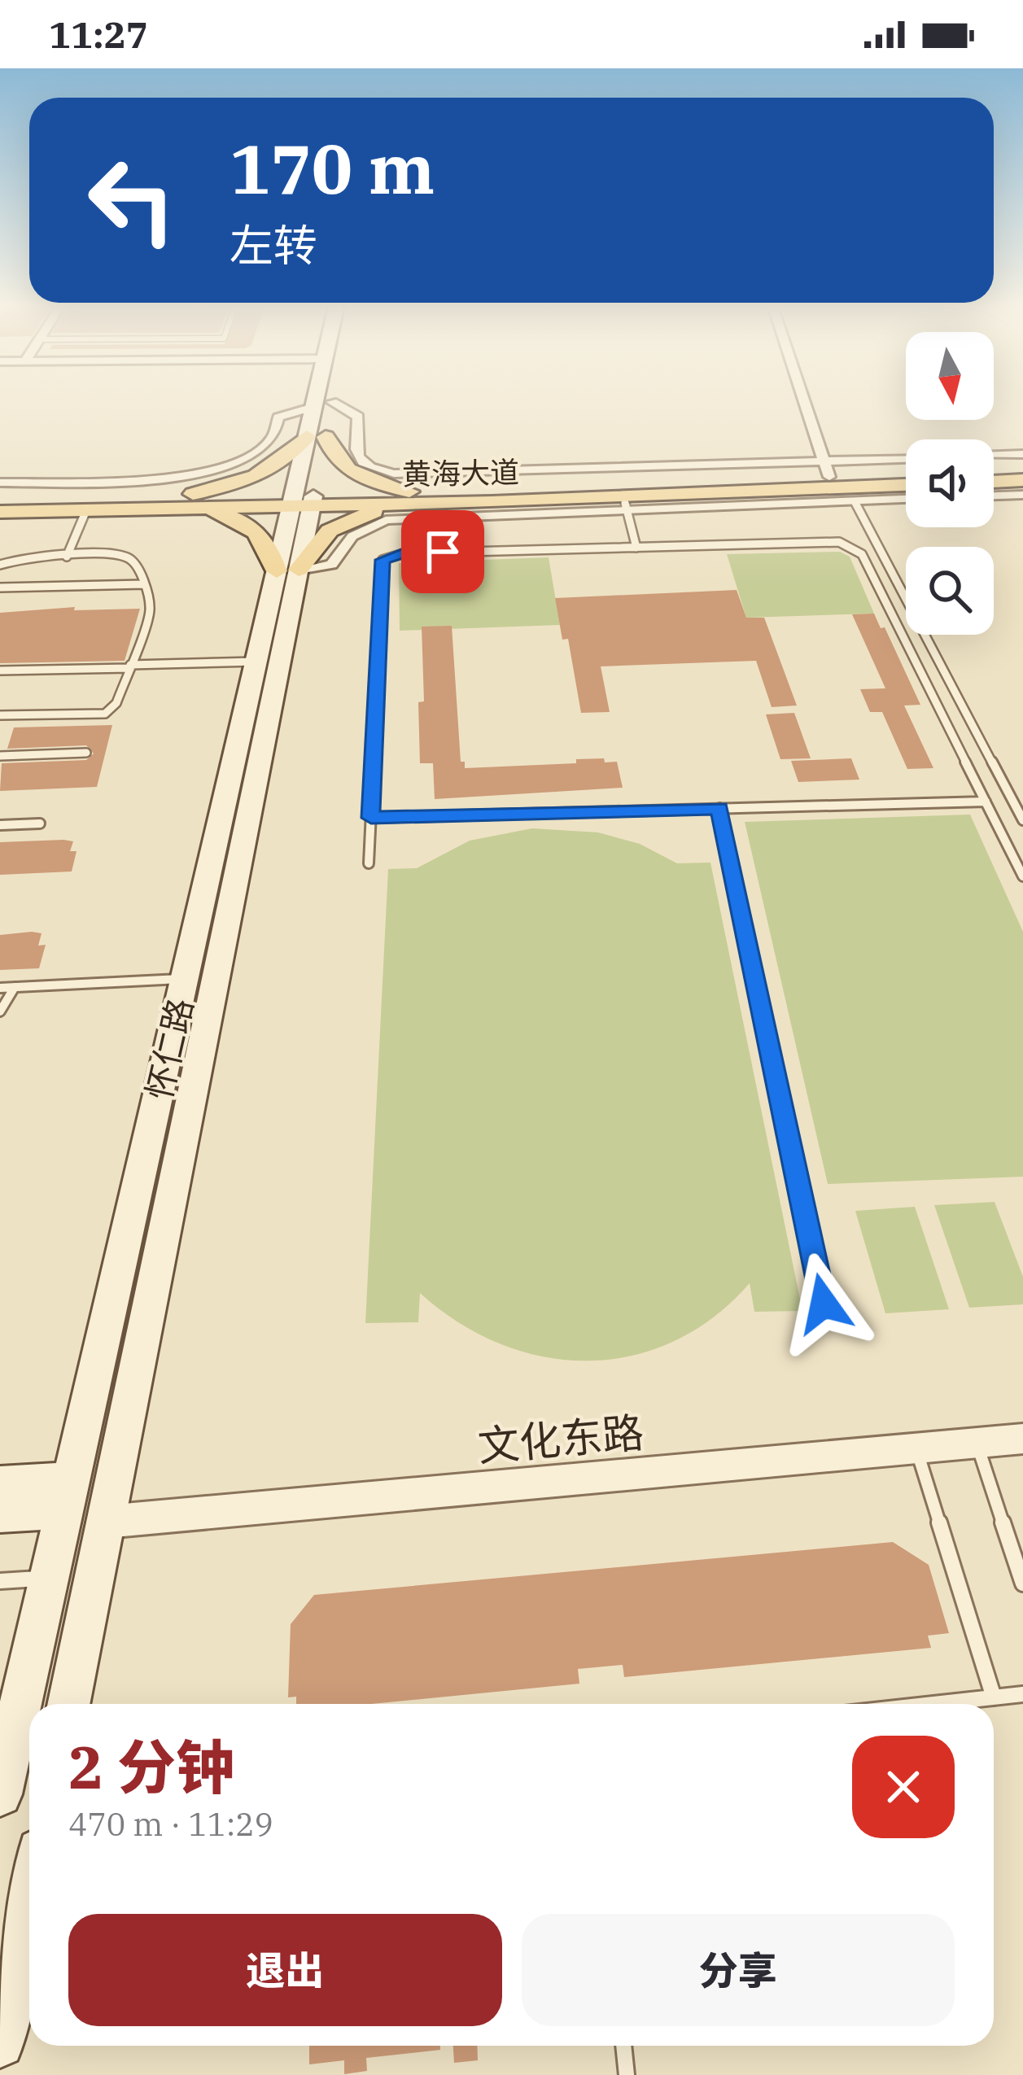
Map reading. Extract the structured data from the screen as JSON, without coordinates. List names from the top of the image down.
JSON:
{
  "streets": {
    "main road": ["黄海大道", "怀仁路"],
    "street": ["文化东路"]
  },
  "crossings": [
    ["黄海大道", "怀仁路"],
    ["怀仁路", "文化东路"]
  ],
  "north": "bottom",
  "page": {
    "status": "11:27",
    "turn": ["170 m", "左转"],
    "heading": ["2 分钟", "470 m · 11:29"],
    "buttons": ["退出", "分享"]
  }
}
